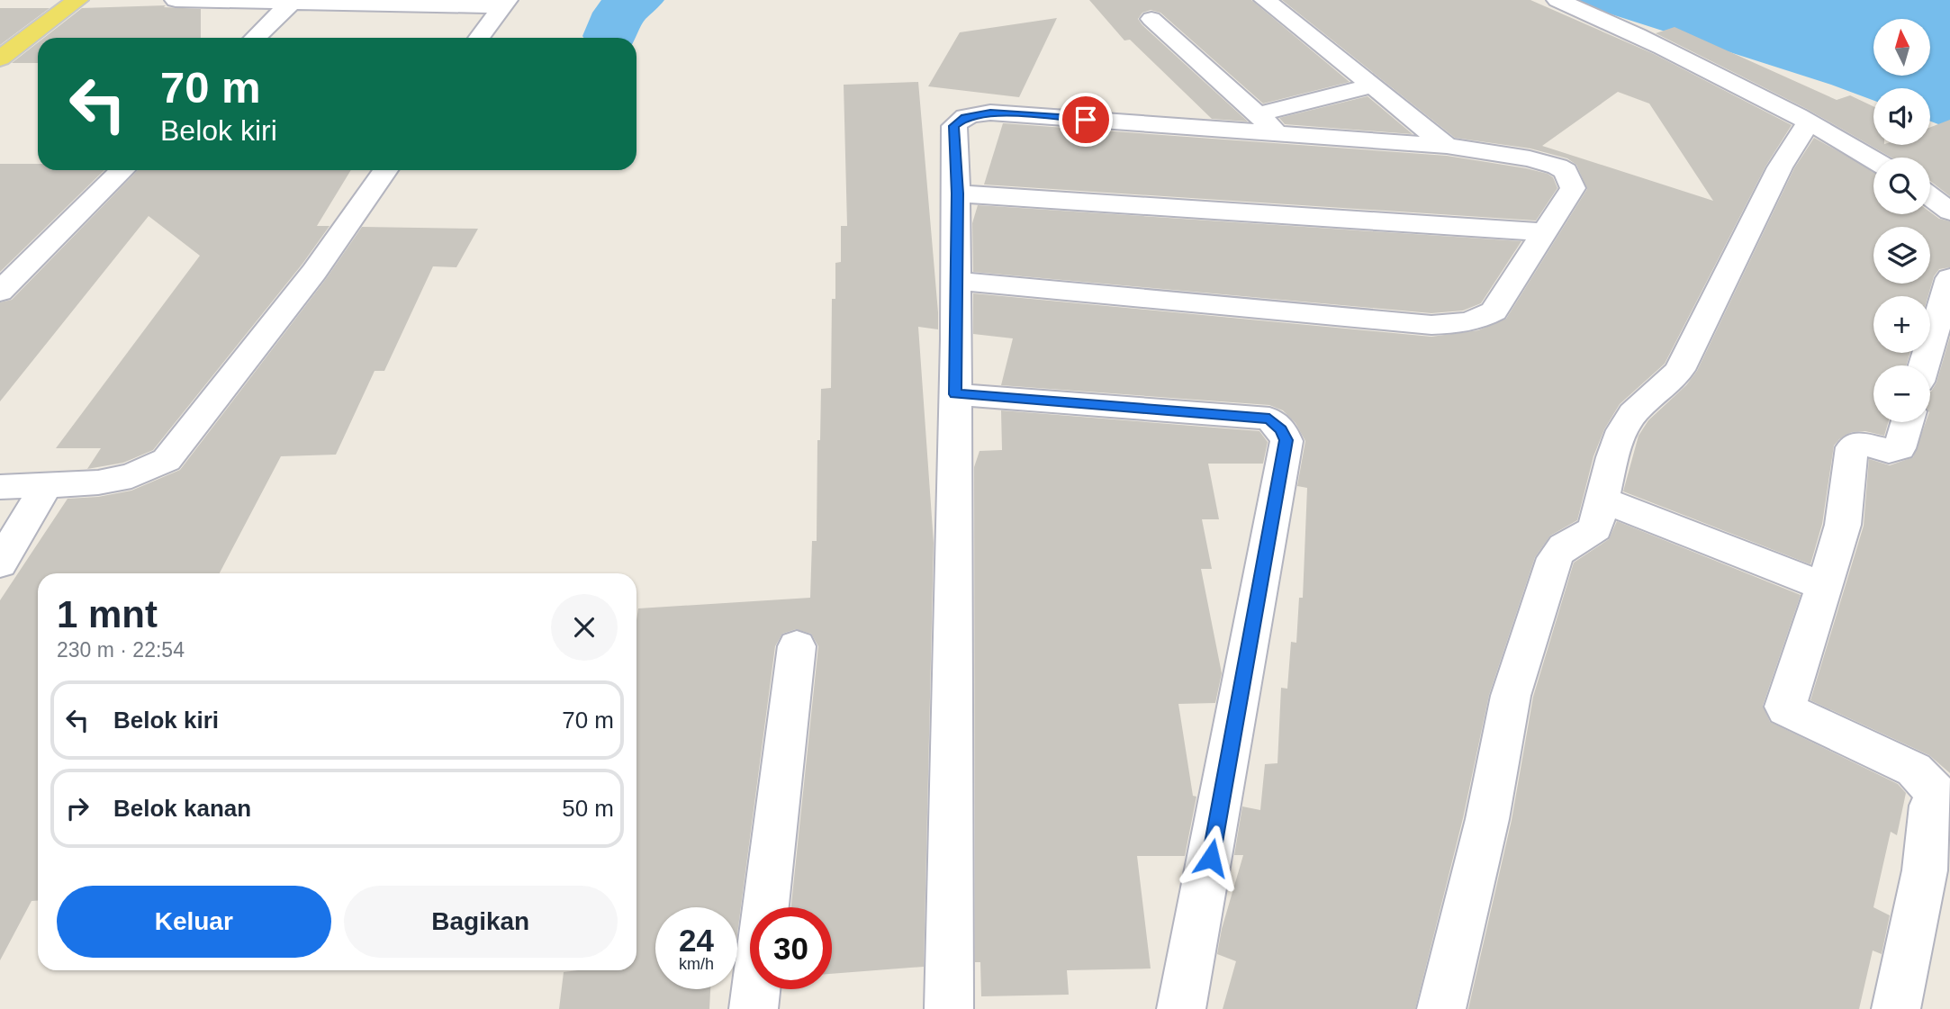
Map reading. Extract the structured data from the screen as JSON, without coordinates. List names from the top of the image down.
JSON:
{
  "north": "top",
  "page": {
    "map_buttons": ["+", "−"],
    "turn": ["70 m", "Belok kiri"],
    "heading": ["1 mnt", "230 m · 22:54"],
    "list": [
      {
        "name": "Belok kiri",
        "value": "70 m"
      },
      {
        "name": "Belok kanan",
        "value": "50 m"
      }
    ],
    "buttons": ["Keluar", "Bagikan"],
    "speed": "24 km/h",
    "limit": "30"
  }
}
